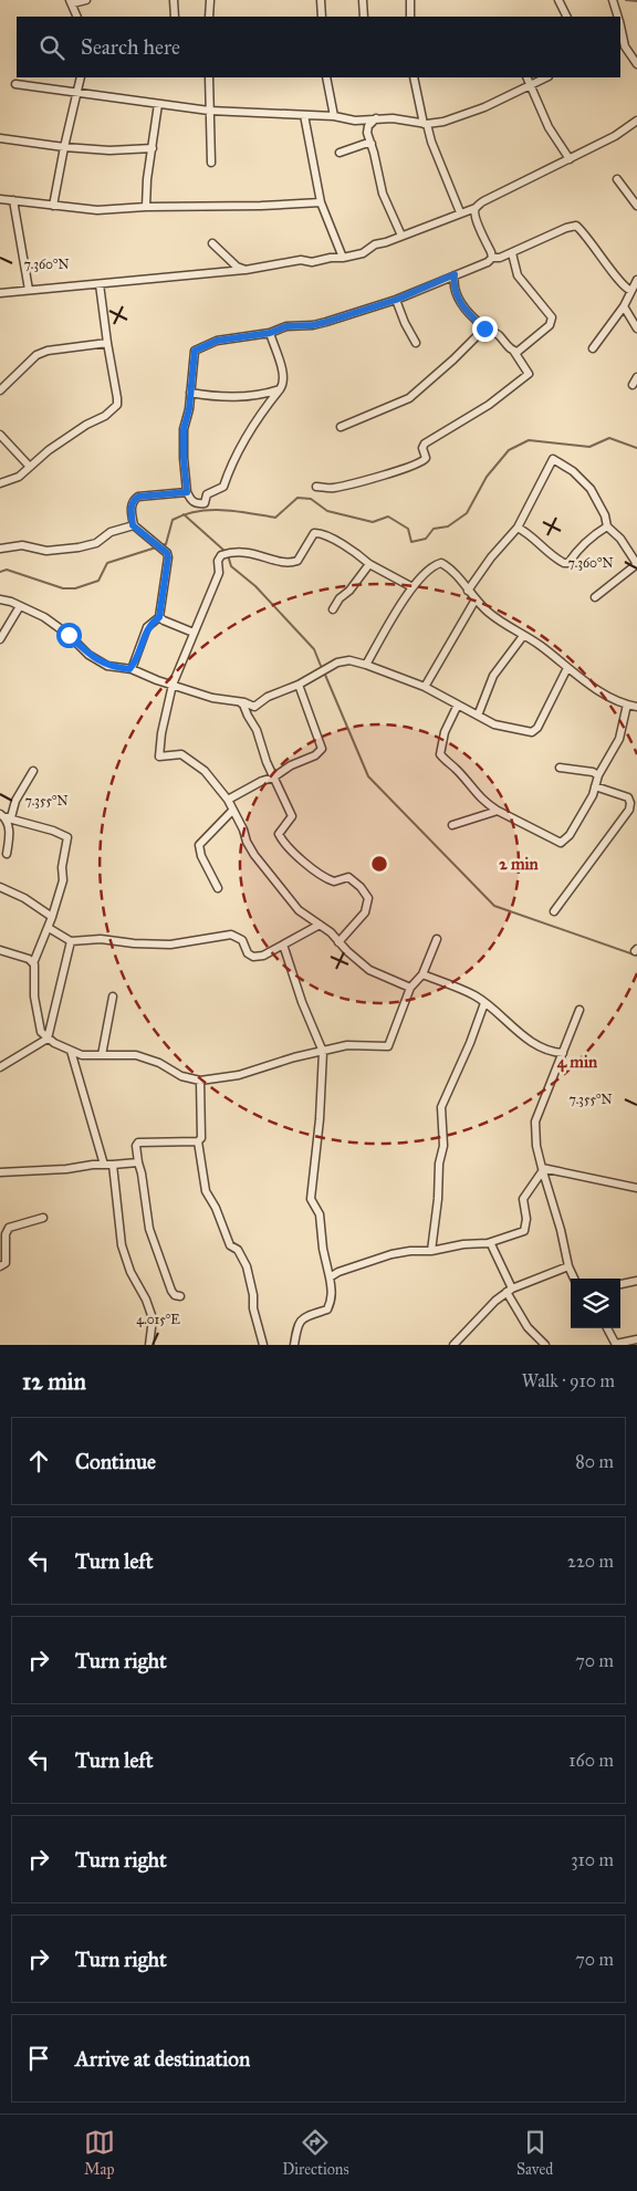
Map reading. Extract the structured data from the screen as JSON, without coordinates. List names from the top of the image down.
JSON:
{
  "page": {
    "search": "Search here",
    "heading": ["12 min", "Walk · 910 m"],
    "list": [
      ["Continue", "80 m"],
      ["Turn left", "220 m"],
      ["Turn right", "70 m"],
      ["Turn left", "160 m"],
      ["Turn right", "310 m"],
      ["Turn right", "70 m"],
      "Arrive at destination"
    ],
    "nav": ["Map", "Directions", "Saved"]
  },
  "coordinates": ["7.360°N", "7.355°N", "4.015°E"],
  "rings": ["2 min", "4 min"]
}
